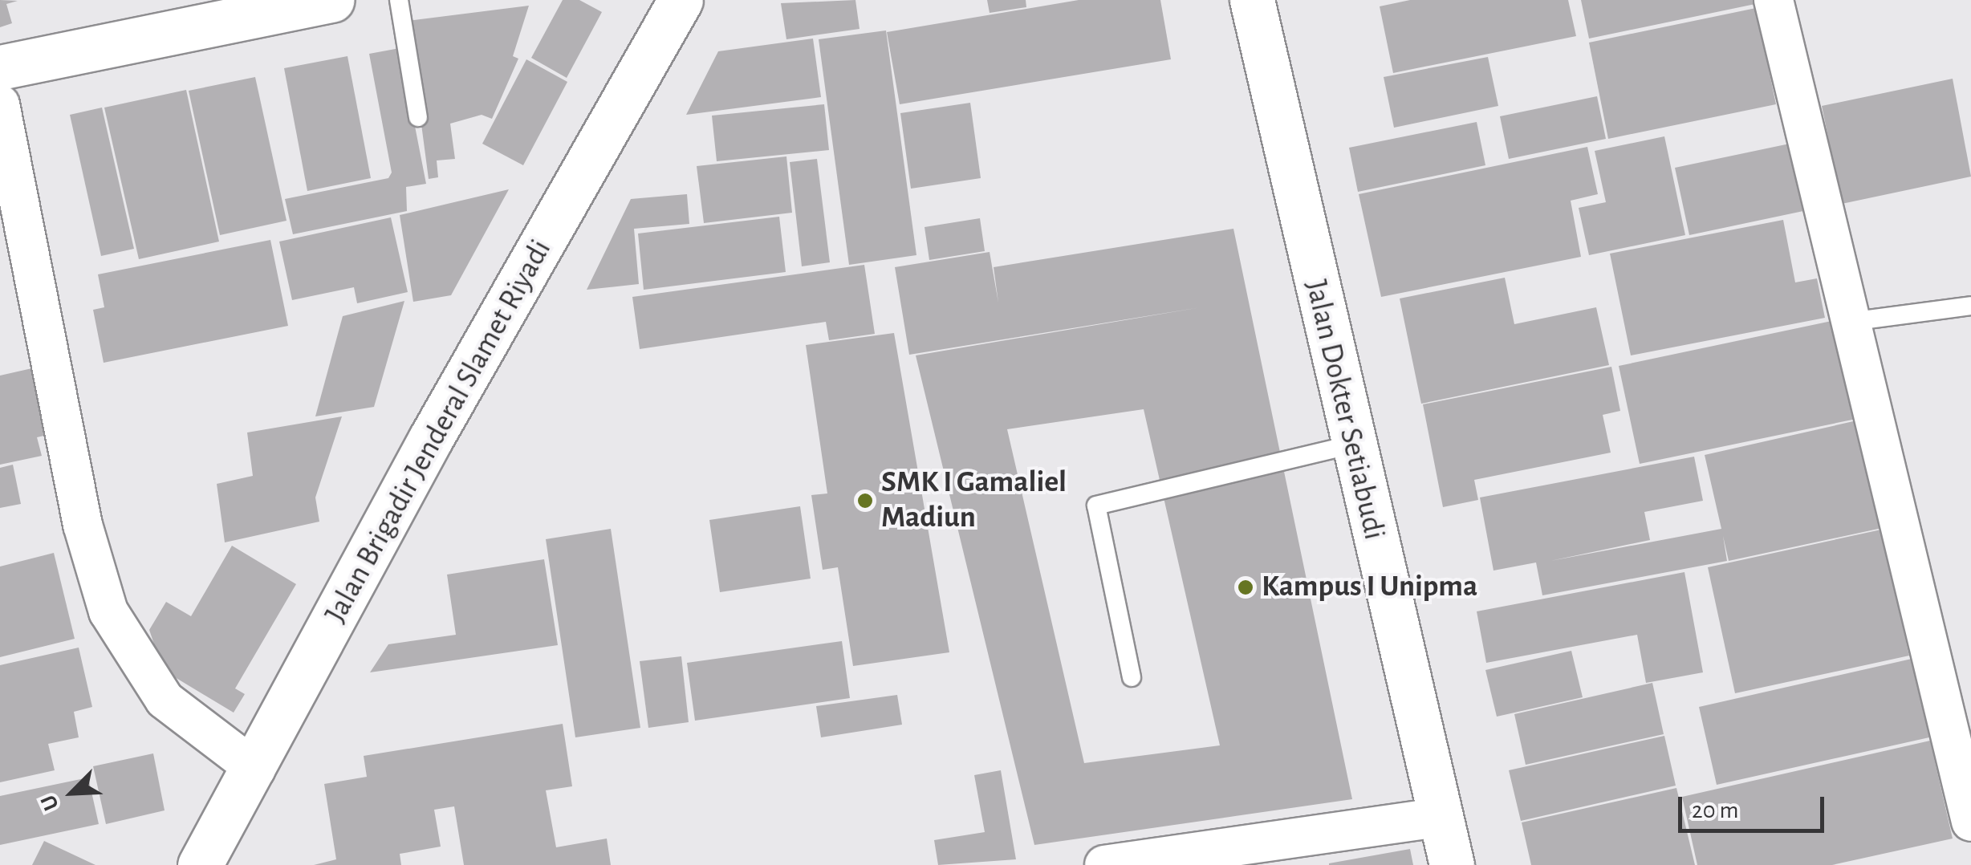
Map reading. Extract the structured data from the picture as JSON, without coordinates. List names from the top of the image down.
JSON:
{
  "streets": {
    "main road": ["Jalan Dokter Setiabudi", "Jalan Brigadir Jenderal Slamet Riyadi"]
  },
  "places": ["SMK I Gamaliel Madiun", "Kampus I Unipma"],
  "scale_bar": "20 m",
  "north": "bottom left"
}
